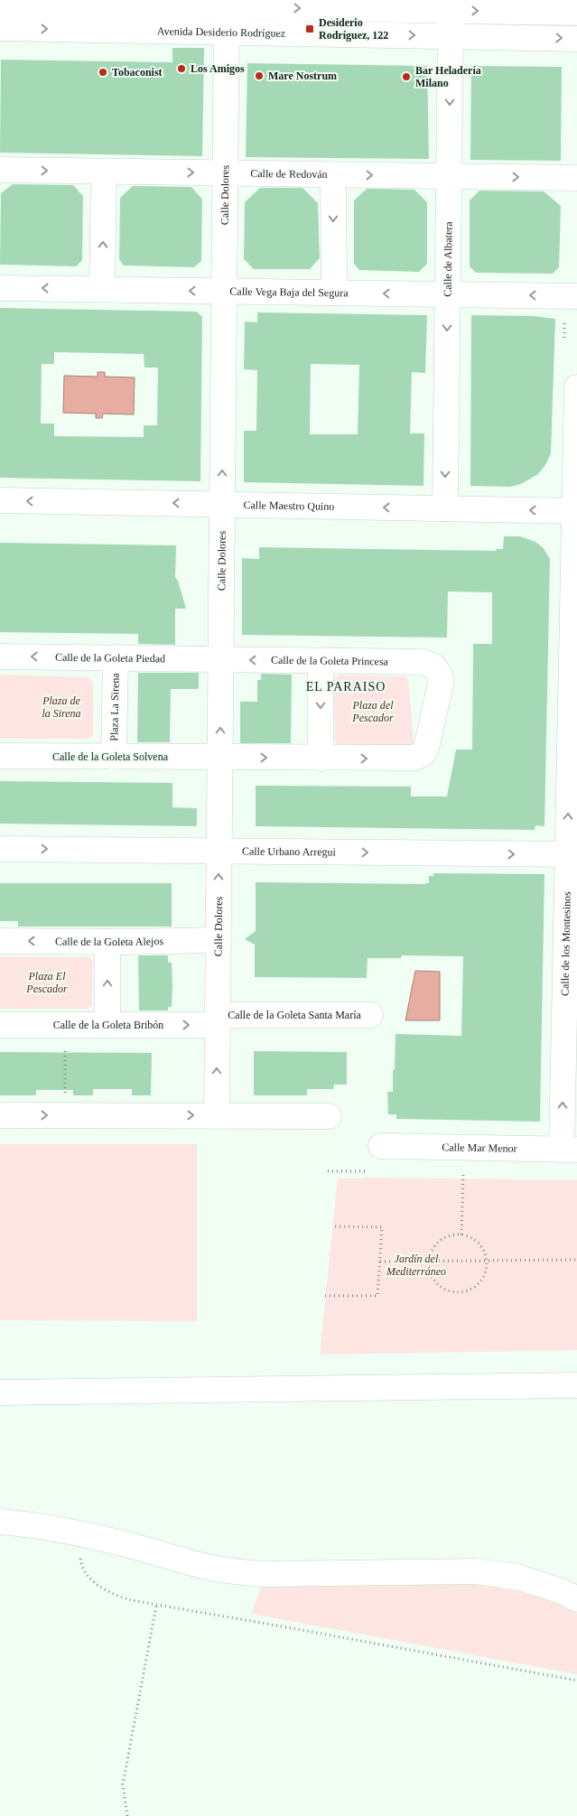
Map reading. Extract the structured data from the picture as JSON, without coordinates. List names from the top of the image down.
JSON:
{
  "streets": {
    "main road": [
      "Avenida Desiderio Rodríguez",
      "Calle de Redován",
      "Calle Dolores",
      "Calle de Albatera",
      "Calle Vega Baja del Segura",
      "Calle Maestro Quino",
      "Calle de la Goleta Piedad",
      "Calle de la Goleta Princesa",
      "Plaza La Sirena",
      "Calle de la Goleta Solvena",
      "Calle Urbano Arregui",
      "Calle de la Goleta Alejos",
      "Calle de los Montesinos",
      "Calle de la Goleta Santa María",
      "Calle de la Goleta Bribón",
      "Calle Mar Menor"
    ]
  },
  "crossings": [
    ["Avenida Desiderio Rodríguez", "Calle Dolores"],
    ["Avenida Desiderio Rodríguez", "Calle de Albatera"],
    ["Calle de Redován", "Calle Dolores"],
    ["Calle de Redován", "Calle de Albatera"],
    ["Calle Dolores", "Calle Vega Baja del Segura"],
    ["Calle Dolores", "Calle Maestro Quino"],
    ["Calle Dolores", "Calle de la Goleta Piedad"],
    ["Calle Dolores", "Calle de la Goleta Princesa"],
    ["Calle Dolores", "Calle de la Goleta Solvena"],
    ["Calle Dolores", "Calle Urbano Arregui"],
    ["Calle Dolores", "Calle de la Goleta Alejos"],
    ["Calle Dolores", "Calle de la Goleta Santa María"],
    ["Calle Dolores", "Calle de la Goleta Bribón"],
    ["Calle de Albatera", "Calle Vega Baja del Segura"],
    ["Calle de Albatera", "Calle Maestro Quino"],
    ["Calle Maestro Quino", "Calle de los Montesinos"],
    ["Calle de la Goleta Piedad", "Calle de la Goleta Princesa"],
    ["Calle de la Goleta Piedad", "Plaza La Sirena"],
    ["Calle de la Goleta Princesa", "Calle de la Goleta Solvena"],
    ["Plaza La Sirena", "Calle de la Goleta Solvena"],
    ["Calle Urbano Arregui", "Calle de los Montesinos"],
    ["Calle de los Montesinos", "Calle Mar Menor"],
    ["Calle de la Goleta Santa María", "Calle de la Goleta Bribón"]
  ],
  "one_way": [
    "Calle Dolores",
    "Calle de Albatera",
    "Calle Vega Baja del Segura",
    "Calle Maestro Quino",
    "Calle de la Goleta Piedad",
    "Calle Urbano Arregui",
    "Calle de los Montesinos"
  ],
  "districts": ["EL PARAISO"],
  "parks": [
    "Plaza de la Sirena",
    "Plaza del Pescador",
    "Plaza El Pescador",
    "Jardín del Mediterráneo"
  ],
  "places": {
    "transit": ["Desiderio Rodríguez, 122"],
    "other": [
      "Los Amigos",
      "Tobaconist",
      "Mare Nostrum",
      "Bar Heladería Milano"
    ]
  }
}
